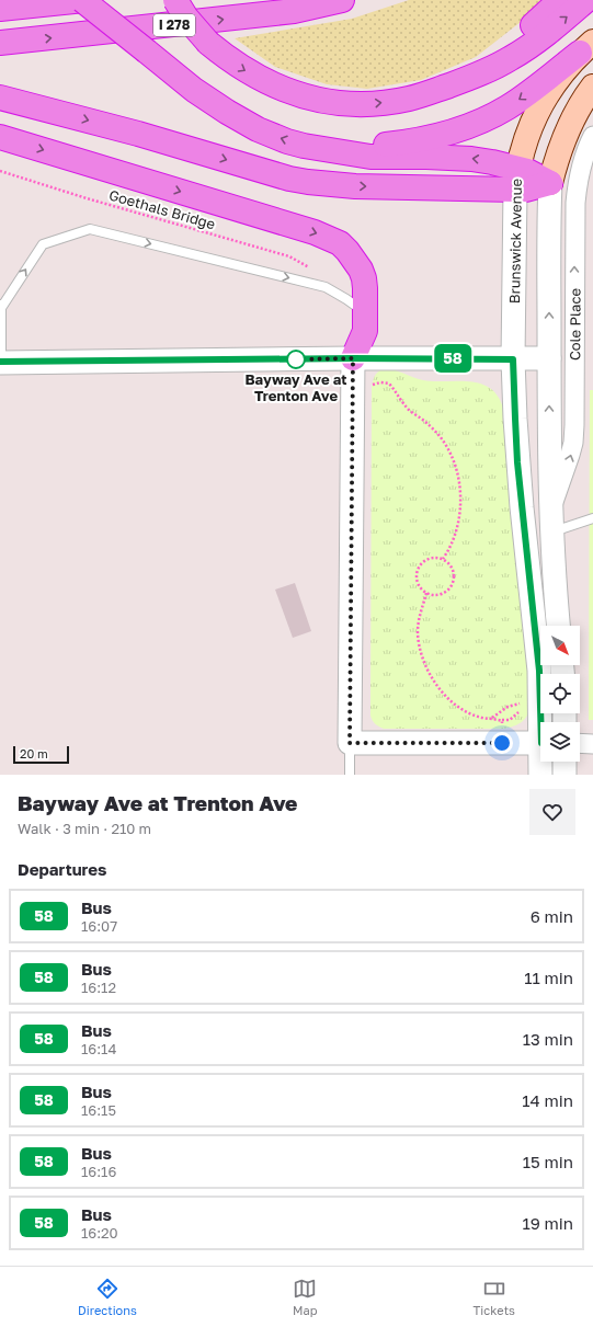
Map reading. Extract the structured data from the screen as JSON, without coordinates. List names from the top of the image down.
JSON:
{
  "streets": {
    "highway": ["I 278"],
    "main road": ["Brunswick Avenue"],
    "street": ["Cole Place"],
    "path": ["Goethals Bridge"]
  },
  "places": ["Bayway Ave at Trenton Ave"],
  "lines": ["bus line 58"],
  "scale_bar": "20 m",
  "north": "bottom right",
  "page": {
    "on_map": "58",
    "scale": "20 m",
    "heading": [
      ["Bayway Ave at Trenton Ave", "Walk · 3 min · 210 m"],
      "Departures"
    ],
    "list": [
      {
        "mark": "58",
        "name": "Bus",
        "note": "16:07",
        "value": "6 min"
      },
      {
        "mark": "58",
        "name": "Bus",
        "note": "16:12",
        "value": "11 min"
      },
      {
        "mark": "58",
        "name": "Bus",
        "note": "16:14",
        "value": "13 min"
      },
      {
        "mark": "58",
        "name": "Bus",
        "note": "16:15",
        "value": "14 min"
      },
      {
        "mark": "58",
        "name": "Bus",
        "note": "16:16",
        "value": "15 min"
      },
      {
        "mark": "58",
        "name": "Bus",
        "note": "16:20",
        "value": "19 min"
      }
    ],
    "tabs": ["Directions", "Map", "Tickets"]
  }
}
